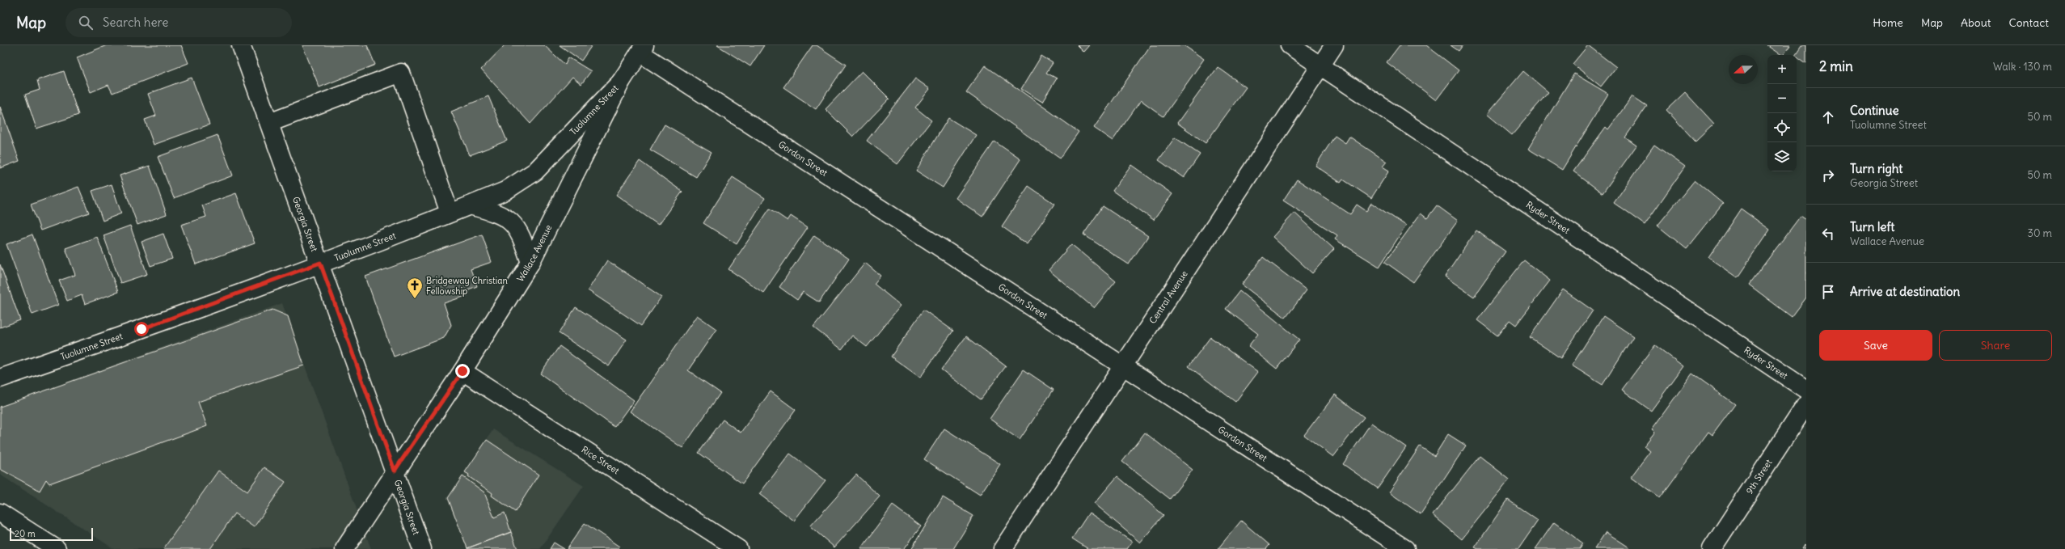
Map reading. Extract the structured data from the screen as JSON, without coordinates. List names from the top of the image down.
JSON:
{
  "streets": {
    "street": [
      "Tuolumne Street",
      "Gordon Street",
      "Ryder Street",
      "Georgia Street",
      "Wallace Avenue",
      "Central Avenue",
      "Rice Street",
      "9th Street"
    ]
  },
  "crossings": [
    ["Tuolumne Street", "Georgia Street"],
    ["Tuolumne Street", "Wallace Avenue"],
    ["Gordon Street", "Wallace Avenue"],
    ["Gordon Street", "Central Avenue"],
    ["Ryder Street", "Central Avenue"],
    ["Georgia Street", "Wallace Avenue"],
    ["Wallace Avenue", "Rice Street"]
  ],
  "places": {
    "church": ["Bridgeway Christian Fellowship"]
  },
  "scale_bar": "20 m",
  "north": "left",
  "page": {
    "header": "Map",
    "search": "Search here",
    "nav": [
      "Home",
      "Map",
      "About",
      "Contact"
    ],
    "heading": ["2 min", "Walk · 130 m"],
    "map_buttons": ["+", "−"],
    "list": [
      ["Continue", "Tuolumne Street", "50 m"],
      ["Turn right", "Georgia Street", "50 m"],
      ["Turn left", "Wallace Avenue", "30 m"],
      "Arrive at destination"
    ],
    "buttons": ["Save", "Share"],
    "scale": "20 m"
  }
}
